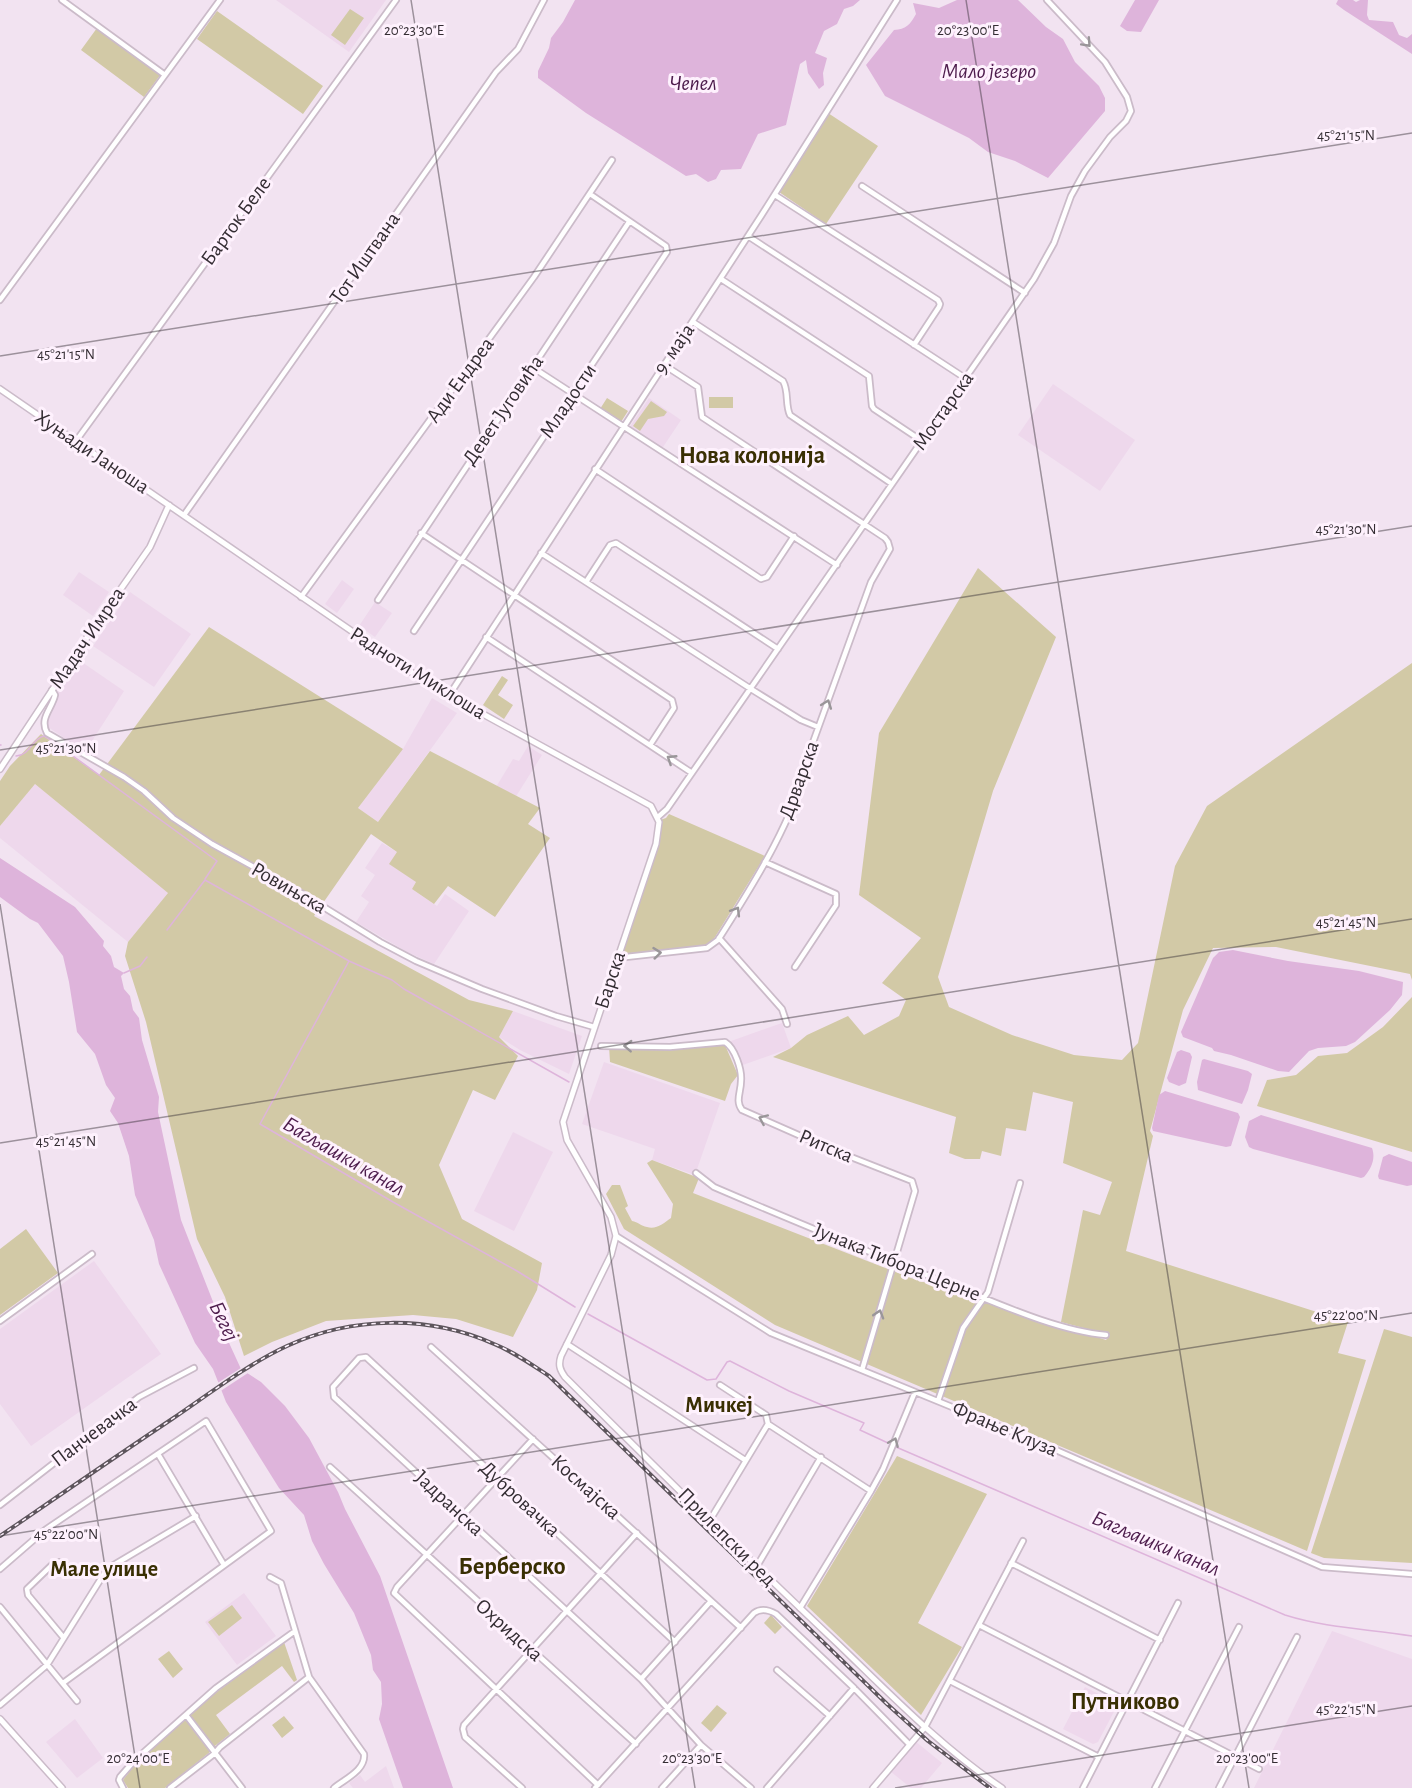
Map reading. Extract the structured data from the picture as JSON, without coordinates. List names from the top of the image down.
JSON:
{
  "streets": {
    "street": [
      "Барток Беле",
      "Тот Иштвана",
      "9. маја",
      "Ади Ендреа",
      "Младости",
      "Девет Југовића",
      "Мостарска",
      "Хуњади Јаноша",
      "Мадач Имреа",
      "Радноти Миклоша",
      "Дрварска",
      "Ровињска",
      "Барска",
      "Ритска",
      "Јунака Тибора Церне",
      "Фрање Клуза",
      "Панчевачка",
      "Космајска",
      "Дубровачка",
      "Јадранска",
      "Прилепски ред",
      "Охридска"
    ]
  },
  "crossings": [
    ["Барток Беле", "Хуњади Јаноша"],
    ["Тот Иштвана", "Хуњади Јаноша"],
    ["Тот Иштвана", "Радноти Миклоша"],
    ["9. маја", "Радноти Миклоша"],
    ["Ади Ендреа", "Младости"],
    ["Ади Ендреа", "Радноти Миклоша"],
    ["Младости", "Девет Југовића"],
    ["Мостарска", "Радноти Миклоша"],
    ["Мостарска", "Дрварска"],
    ["Мостарска", "Барска"],
    ["Хуњади Јаноша", "Мадач Имреа"],
    ["Хуњади Јаноша", "Радноти Миклоша"],
    ["Мадач Имреа", "Ровињска"],
    ["Радноти Миклоша", "Барска"],
    ["Ровињска", "Барска"],
    ["Барска", "Фрање Клуза"],
    ["Барска", "Прилепски ред"],
    ["Ритска", "Јунака Тибора Церне"],
    ["Ритска", "Фрање Клуза"],
    ["Фрање Клуза", "Прилепски ред"],
    ["Дубровачка", "Јадранска"]
  ],
  "one_way": ["Дрварска"],
  "districts": [
    "Нова колонија",
    "Мичкеј",
    "Берберско",
    "Мале улице",
    "Путниково"
  ],
  "water": [
    "Мало језеро",
    "Чепел",
    "Багљашки канал",
    "Бегеј"
  ],
  "coordinates": [
    "20°23'30\"E",
    "20°23'00\"E",
    "45°21'15\"N",
    "45°21'30\"N",
    "45°21'45\"N",
    "45°22'00\"N",
    "45°22'15\"N",
    "20°24'00\"E"
  ]
}
